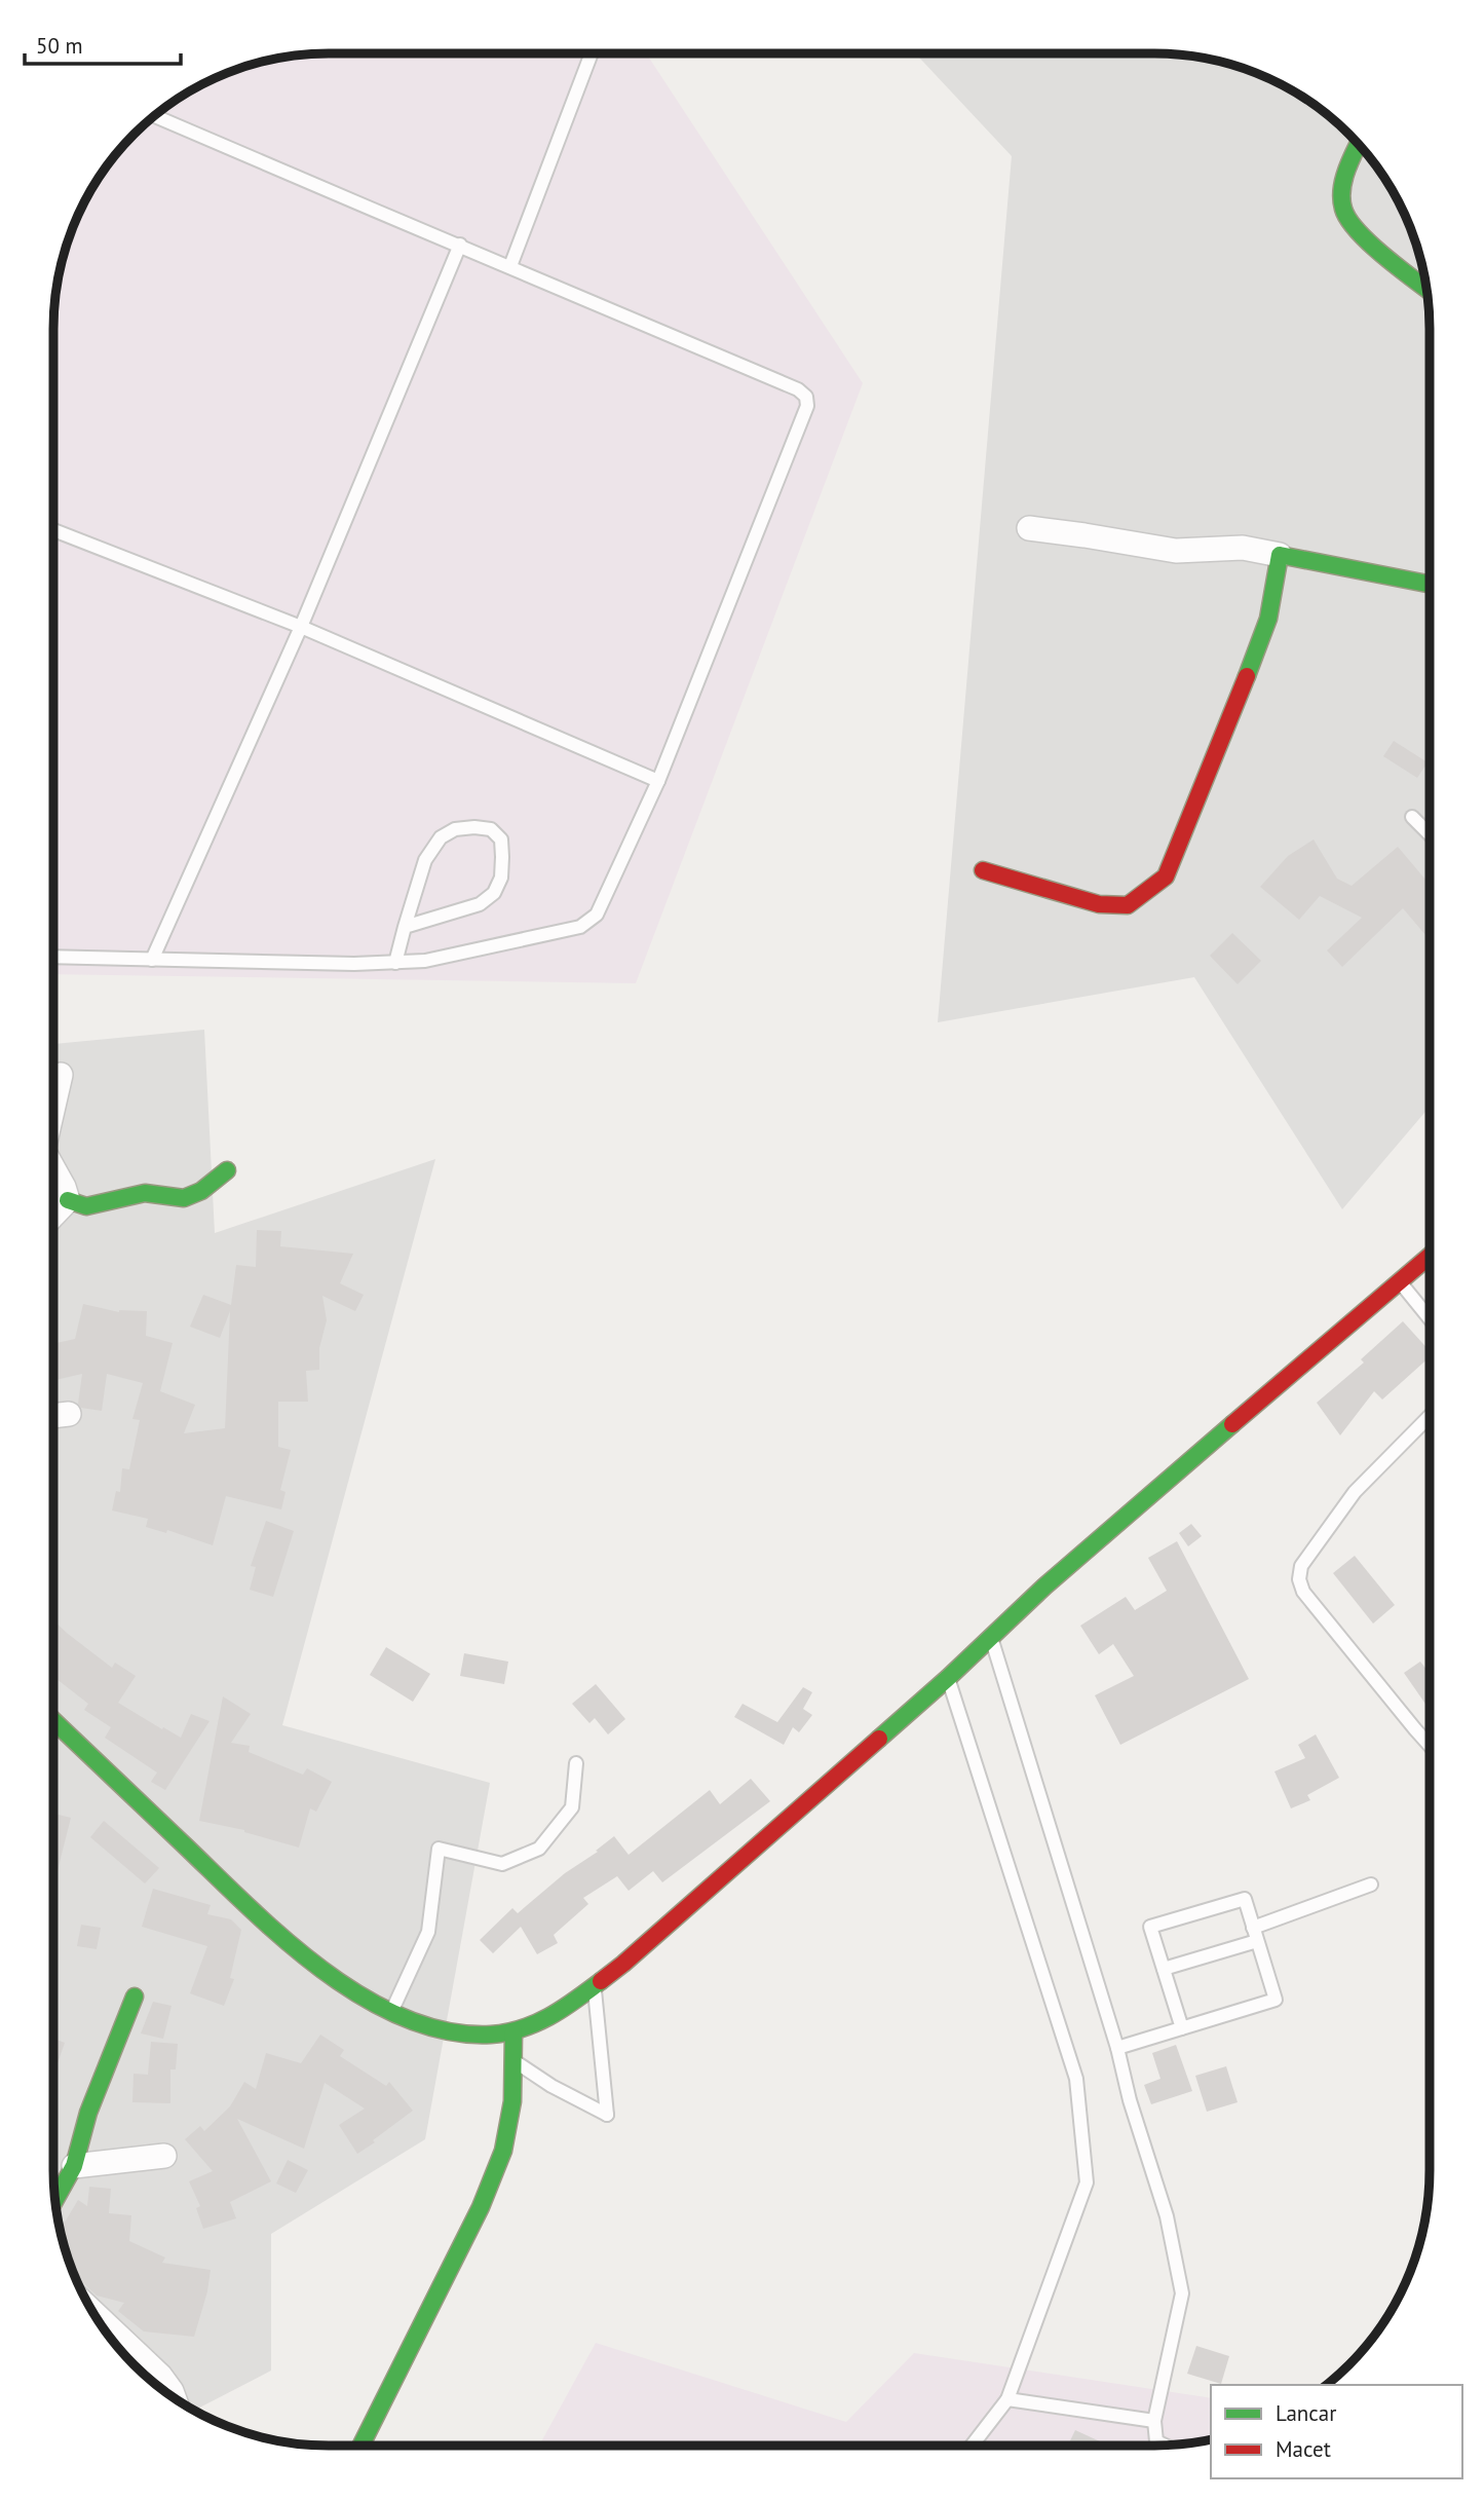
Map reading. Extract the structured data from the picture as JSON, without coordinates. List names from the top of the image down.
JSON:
{
  "legend": ["Lancar", "Macet"],
  "scale_bar": "50 m"
}
